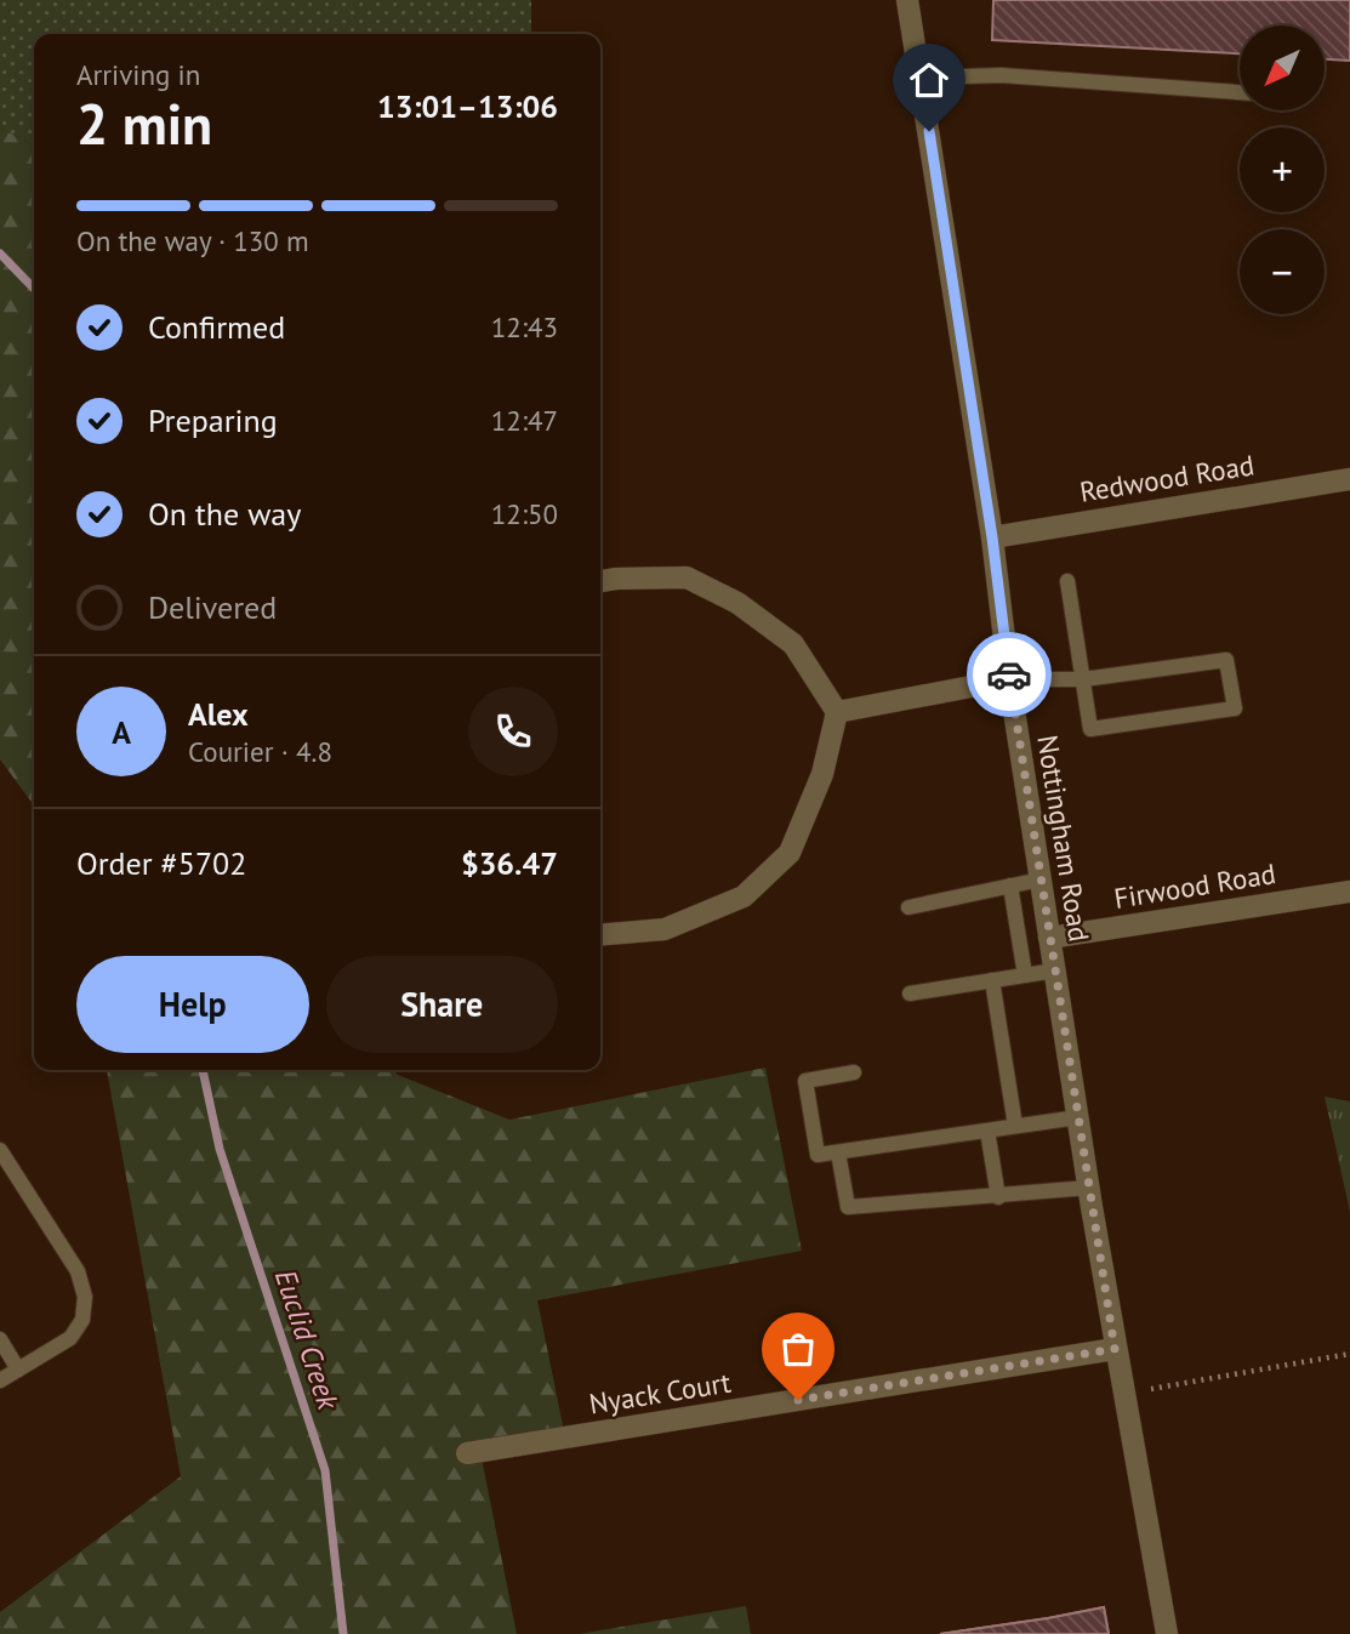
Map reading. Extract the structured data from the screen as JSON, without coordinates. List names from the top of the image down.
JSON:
{
  "streets": {
    "street": [
      "Redwood Road",
      "Nottingham Road",
      "Firwood Road",
      "Nyack Court"
    ]
  },
  "crossings": [
    ["Redwood Road", "Nottingham Road"],
    ["Nottingham Road", "Firwood Road"],
    ["Nottingham Road", "Nyack Court"]
  ],
  "water": ["Euclid Creek"],
  "north": "bottom left",
  "page": {
    "map_buttons": ["+", "−"],
    "heading": ["2 min", "Arriving in", "13:01–13:06"],
    "panel": [
      "Alex",
      "Courier · 4.8",
      "Order #5702",
      "$36.47"
    ],
    "bar": "On the way · 130 m",
    "list": [
      ["Confirmed", "12:43"],
      ["Preparing", "12:47"],
      ["On the way", "12:50"],
      "Delivered"
    ],
    "round": "A",
    "buttons": ["Help", "Share"]
  }
}
